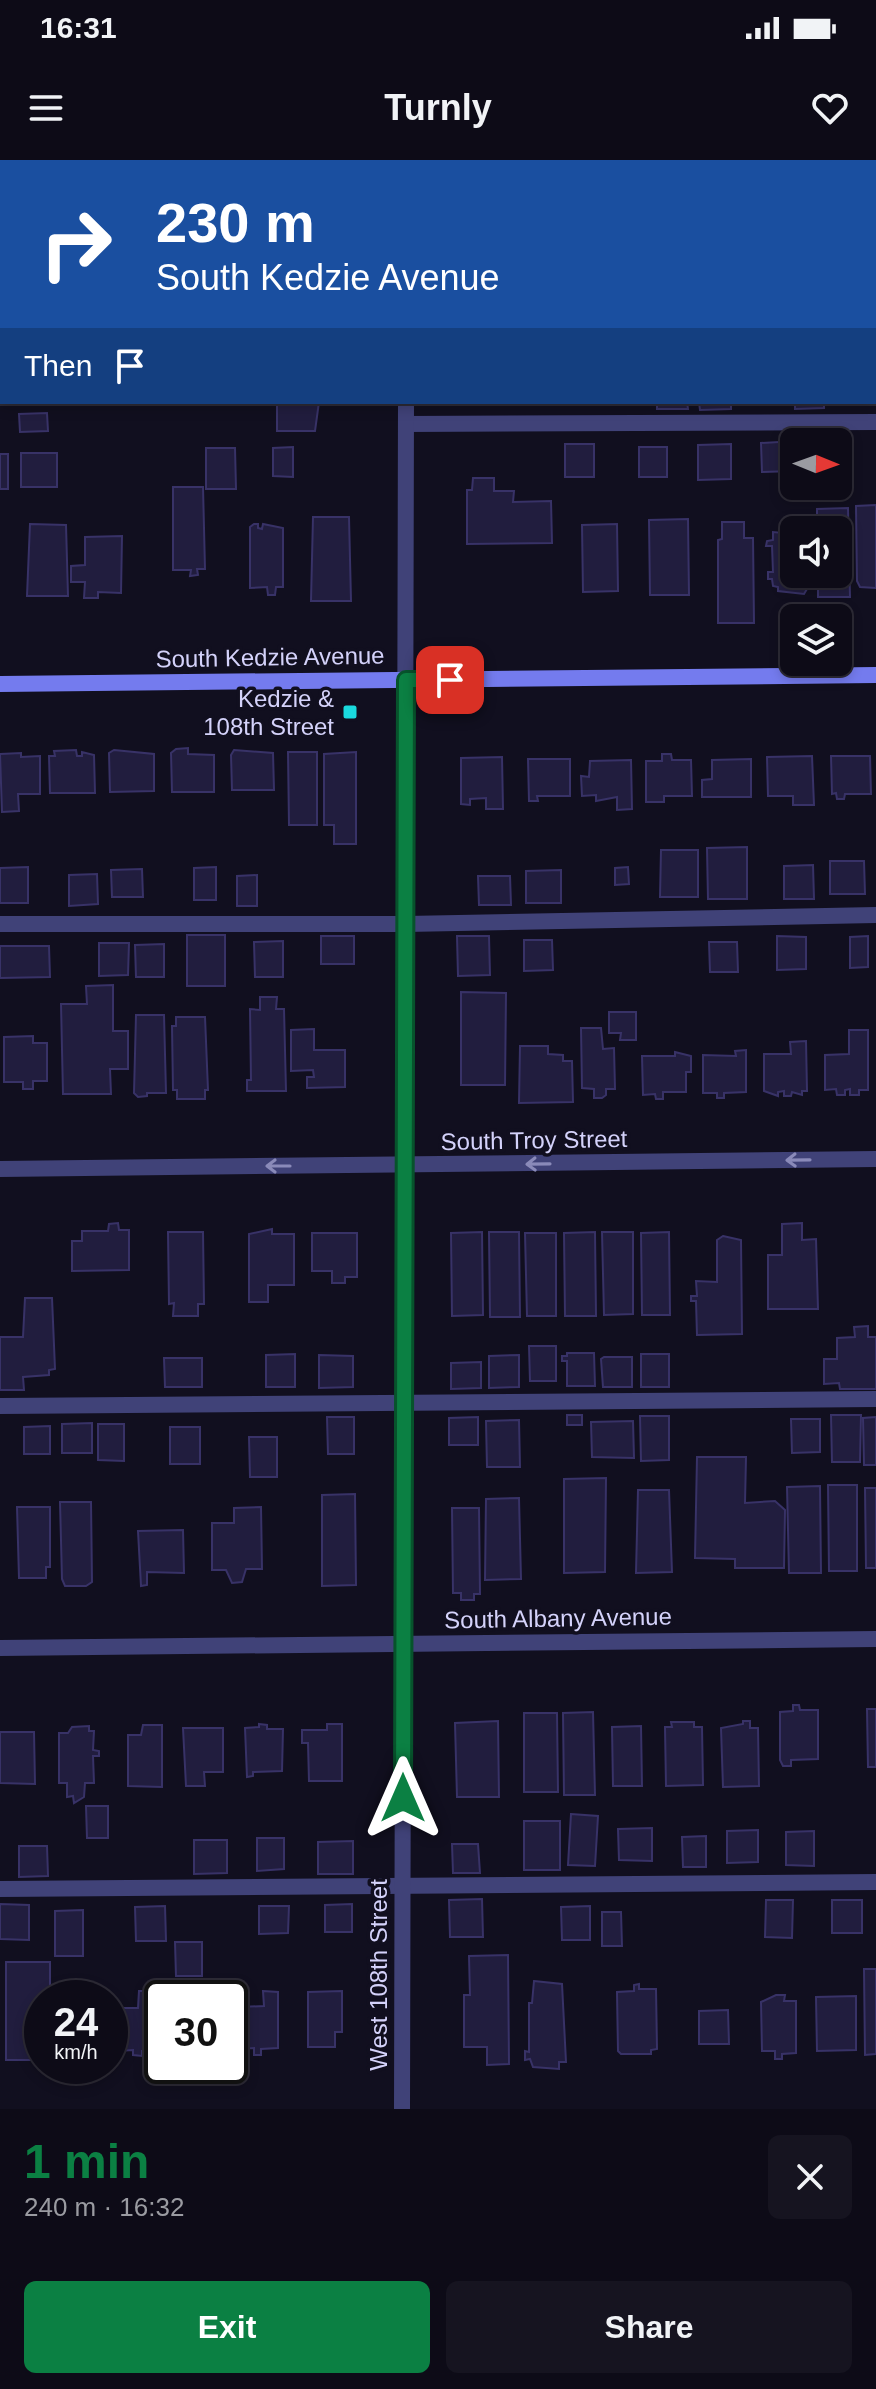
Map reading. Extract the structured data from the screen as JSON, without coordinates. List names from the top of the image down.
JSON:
{
  "streets": {
    "main road": ["South Kedzie Avenue"],
    "street": ["South Troy Street", "South Albany Avenue", "West 108th Street"]
  },
  "crossings": [
    ["South Kedzie Avenue", "West 108th Street"],
    ["South Troy Street", "West 108th Street"],
    ["South Albany Avenue", "West 108th Street"]
  ],
  "one_way": ["South Troy Street"],
  "places": {
    "transit": ["Kedzie & 108th Street"]
  },
  "north": "right",
  "page": {
    "status": "16:31",
    "header": "Turnly",
    "turn": ["230 m", "South Kedzie Avenue"],
    "then": "Then",
    "speed": "24 km/h",
    "limit": "30",
    "heading": ["1 min", "240 m · 16:32"],
    "buttons": ["Exit", "Share"]
  }
}
